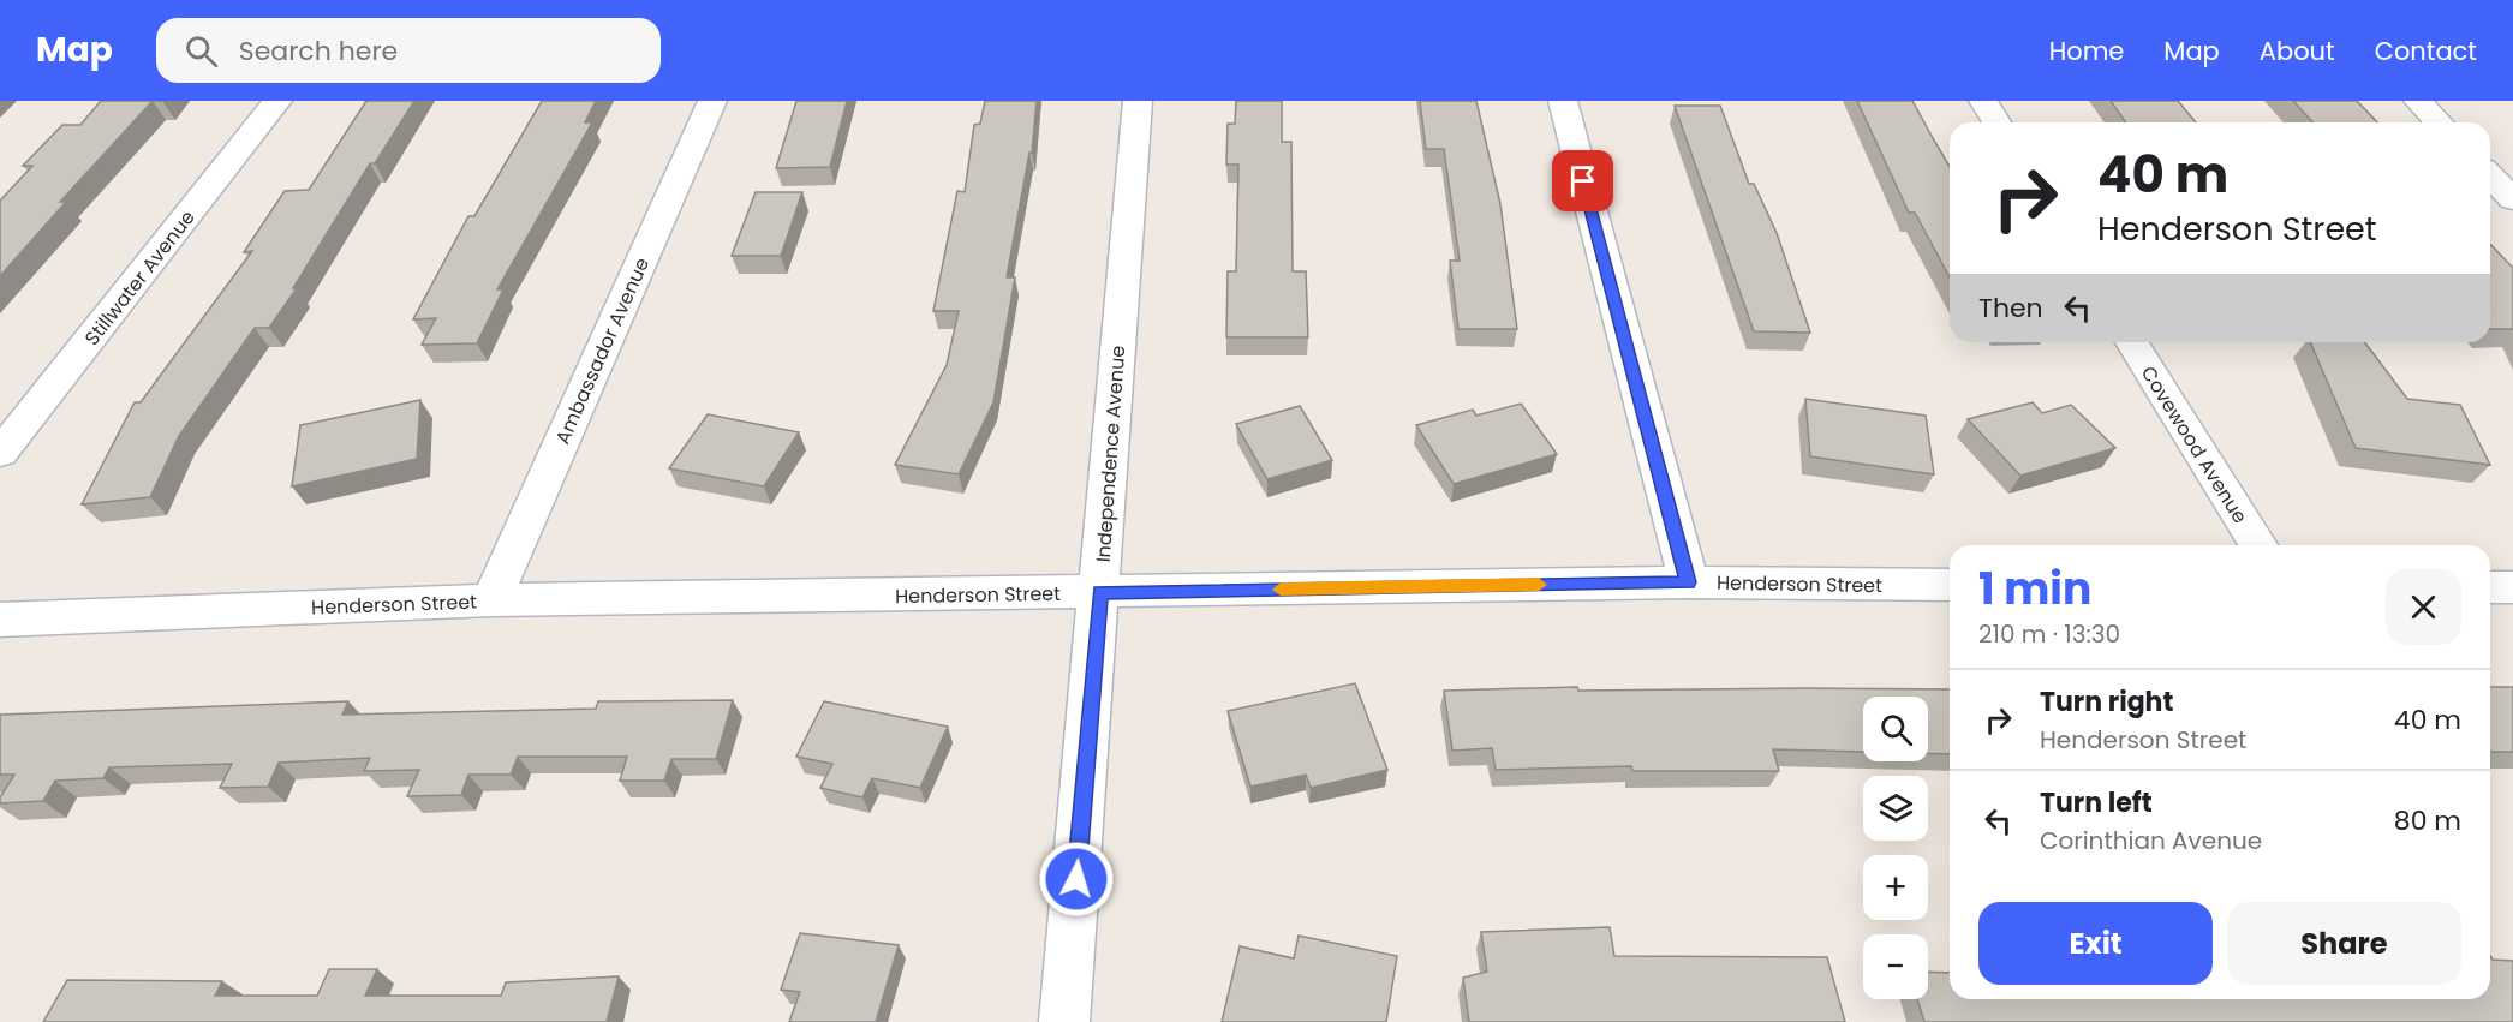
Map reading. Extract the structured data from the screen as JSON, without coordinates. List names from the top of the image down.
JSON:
{
  "streets": {
    "street": [
      "Stillwater Avenue",
      "Ambassador Avenue",
      "Covewood Avenue",
      "Independence Avenue",
      "Henderson Street"
    ]
  },
  "crossings": [
    ["Ambassador Avenue", "Henderson Street"],
    ["Independence Avenue", "Henderson Street"]
  ],
  "page": {
    "header": "Map",
    "search": "Search here",
    "nav": [
      "Home",
      "Map",
      "About",
      "Contact"
    ],
    "turn": ["40 m", "Henderson Street"],
    "then": "Then",
    "heading": ["1 min", "210 m · 13:30"],
    "list": [
      {
        "name": "Turn right",
        "note": "Henderson Street",
        "value": "40 m"
      },
      {
        "name": "Turn left",
        "note": "Corinthian Avenue",
        "value": "80 m"
      }
    ],
    "map_buttons": ["+", "−"],
    "buttons": ["Exit", "Share"]
  }
}
